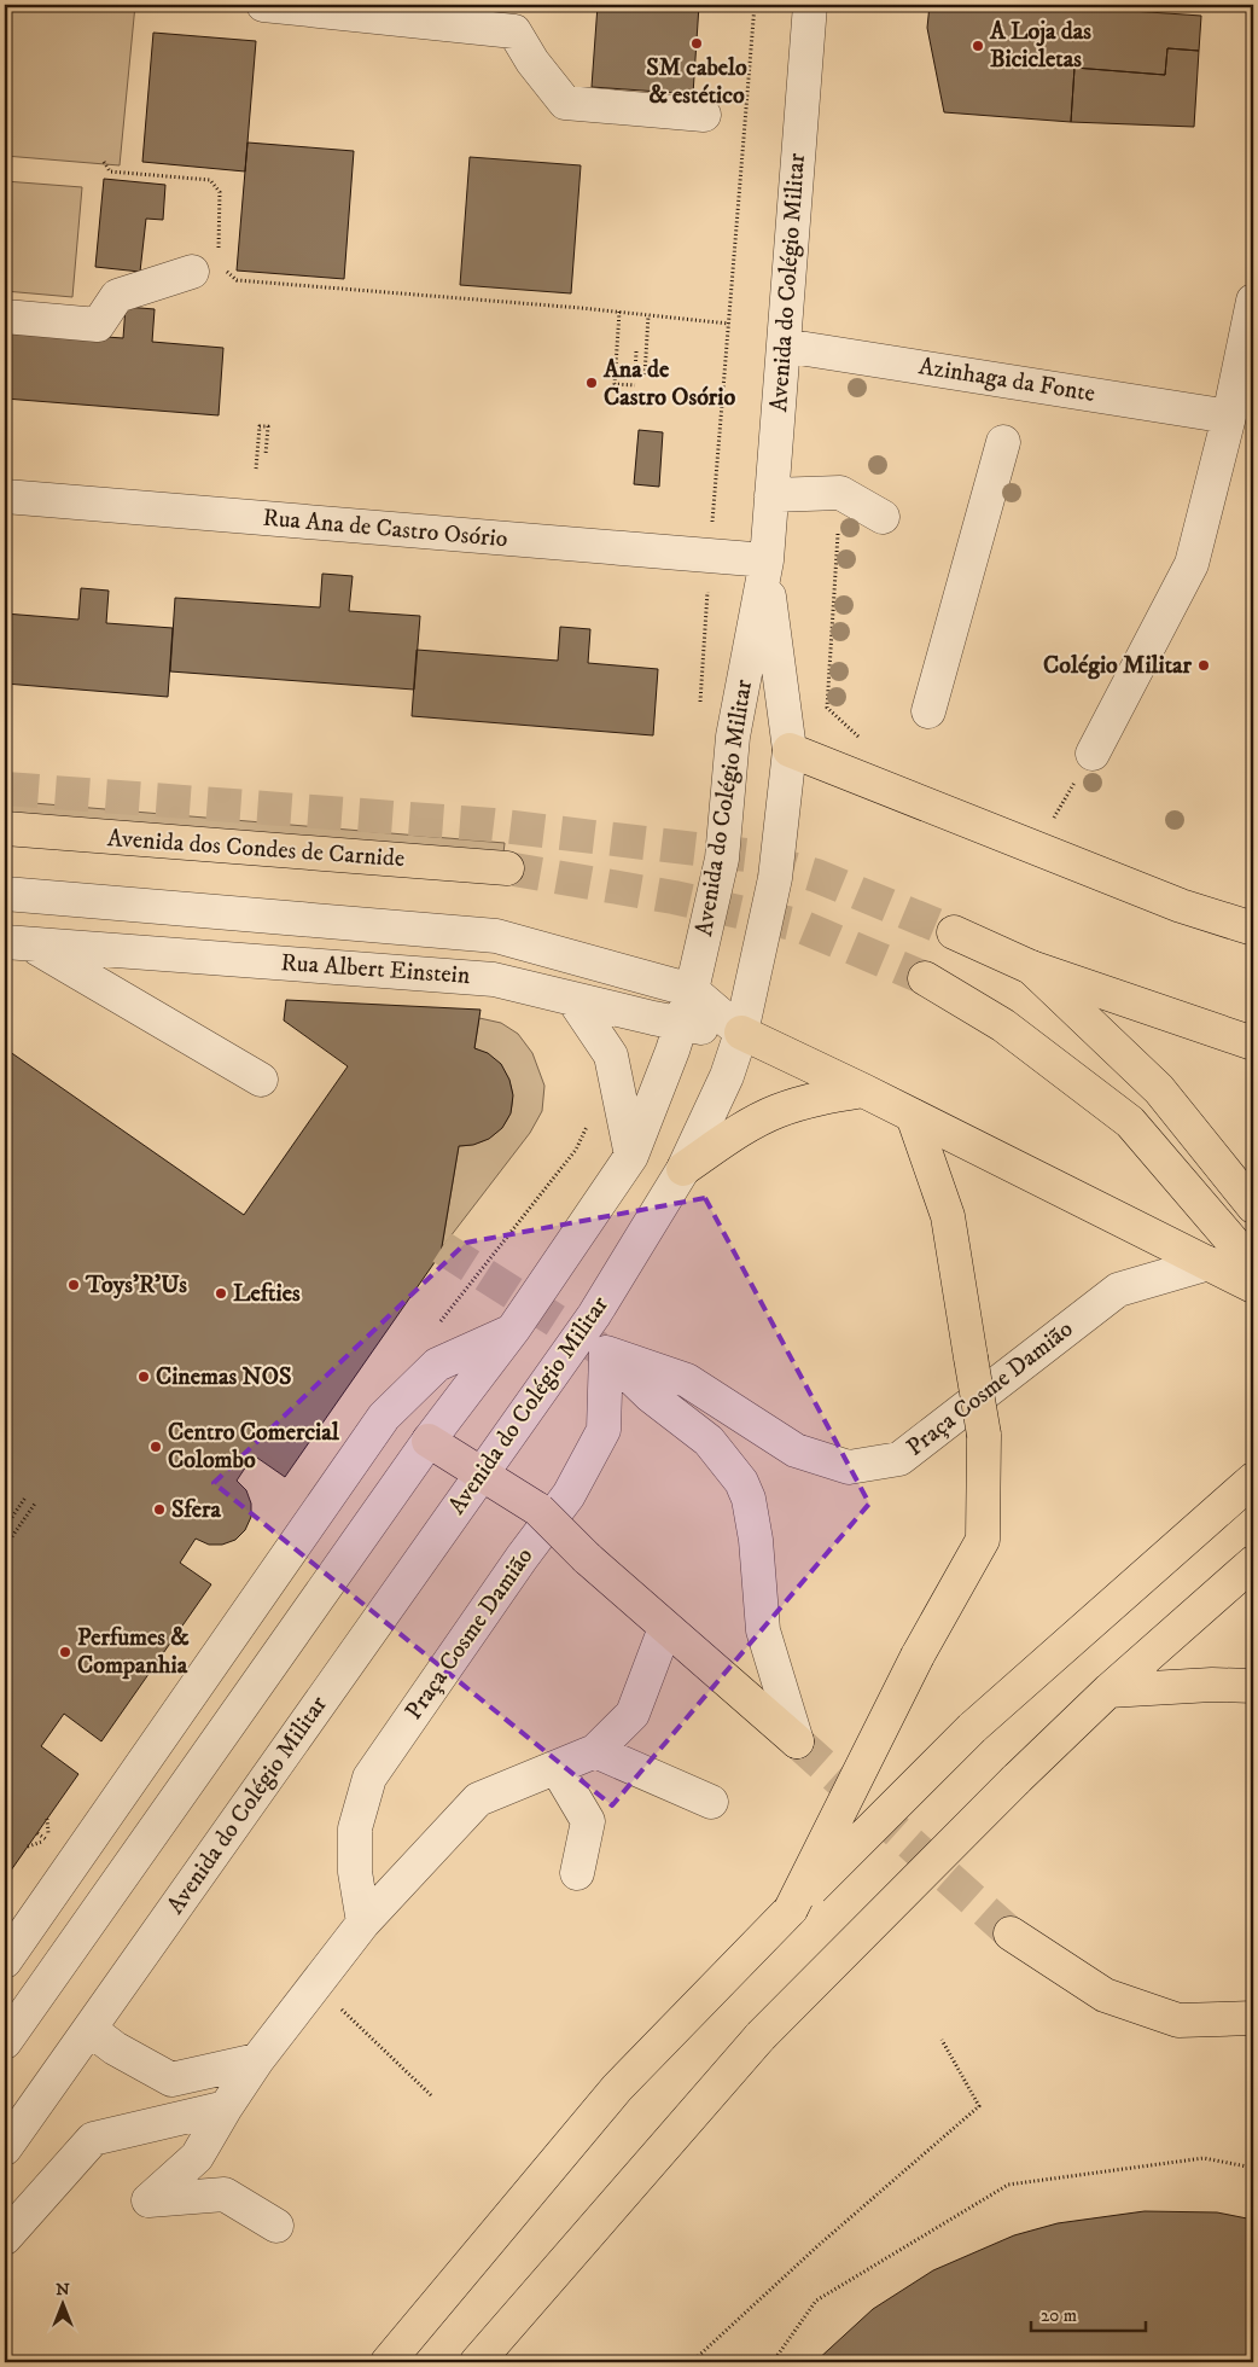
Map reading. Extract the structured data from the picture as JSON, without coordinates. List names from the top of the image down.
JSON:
{
  "streets": {
    "main road": ["Avenida dos Condes de Carnide"],
    "street": [
      "Avenida do Colégio Militar",
      "Azinhaga da Fonte",
      "Rua Ana de Castro Osório",
      "Rua Albert Einstein",
      "Praça Cosme Damião"
    ]
  },
  "crossings": [
    ["Avenida do Colégio Militar", "Azinhaga da Fonte"],
    ["Avenida do Colégio Militar", "Rua Ana de Castro Osório"],
    ["Avenida do Colégio Militar", "Rua Albert Einstein"]
  ],
  "places": [
    "SM cabelo & estético",
    "A Loja das Bicicletas",
    "Ana de Castro Osório",
    "Colégio Militar",
    "Toys'R'Us",
    "Lefties",
    "Cinemas NOS",
    "Centro Comercial Colombo",
    "Sfera",
    "Perfumes & Companhia"
  ],
  "scale_bar": "20 m",
  "north": "top"
}
